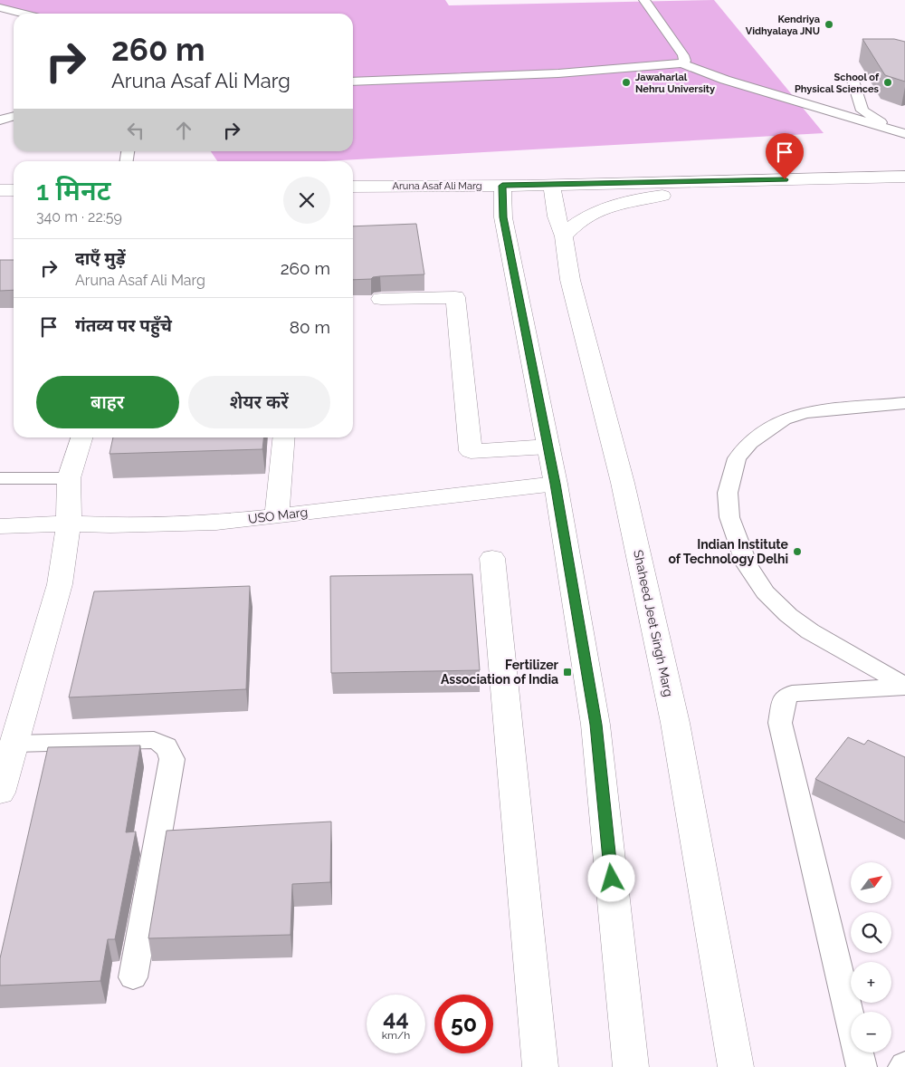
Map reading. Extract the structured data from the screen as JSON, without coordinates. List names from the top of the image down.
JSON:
{
  "streets": {
    "main road": ["Aruna Asaf Ali Marg", "USO Marg", "Shaheed Jeet Singh Marg"]
  },
  "crossings": [
    ["Aruna Asaf Ali Marg", "Shaheed Jeet Singh Marg"]
  ],
  "places": {
    "other": [
      "Kendriya Vidhyalaya JNU",
      "Jawaharlal Nehru University",
      "School of Physical Sciences",
      "Indian Institute of Technology Delhi"
    ],
    "transit": ["Fertilizer Association of India"]
  },
  "north": "top right",
  "page": {
    "turn": ["260 m", "Aruna Asaf Ali Marg"],
    "heading": ["1 मिनट", "340 m · 22:59"],
    "list": [
      {
        "name": "दाएँ मुड़ें",
        "note": "Aruna Asaf Ali Marg",
        "value": "260 m"
      },
      {
        "name": "गंतव्य पर पहुँचे",
        "value": "80 m"
      }
    ],
    "buttons": ["बाहर", "शेयर करें"],
    "map_buttons": ["+", "−"],
    "speed": "44 km/h",
    "limit": "50"
  }
}
